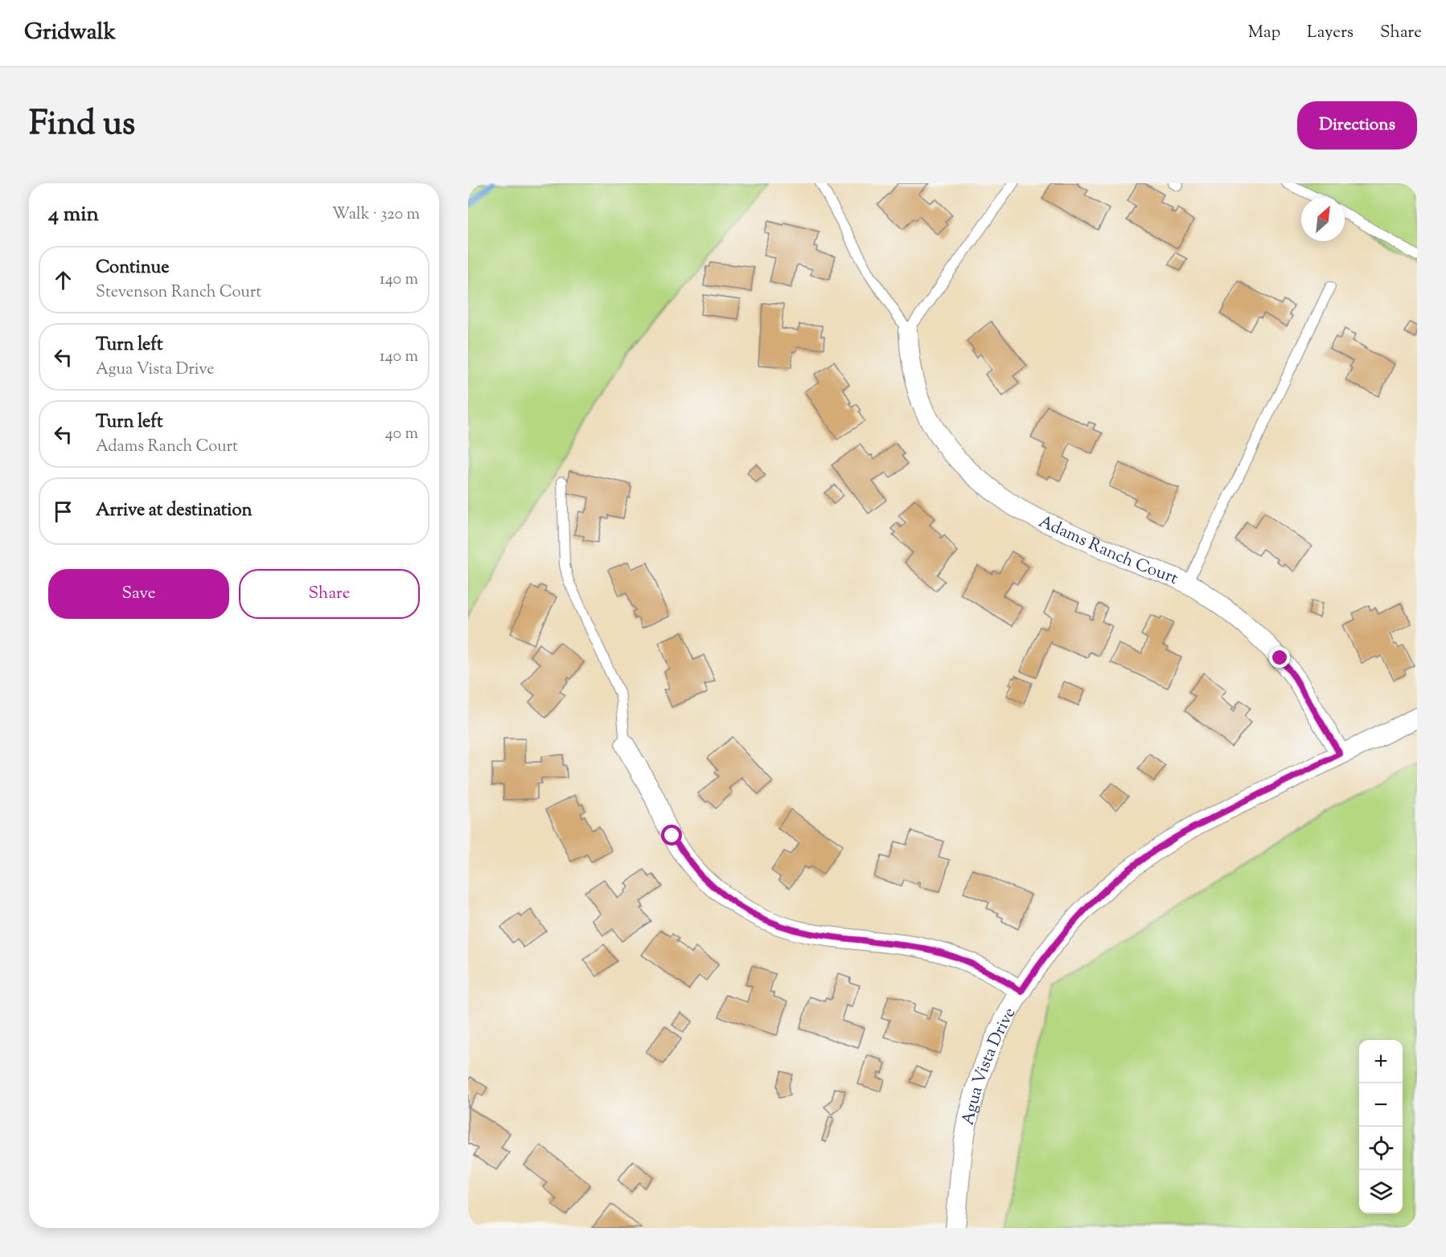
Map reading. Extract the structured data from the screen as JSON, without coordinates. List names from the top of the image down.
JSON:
{
  "streets": {
    "street": ["Adams Ranch Court", "Agua Vista Drive"]
  },
  "crossings": [
    ["Adams Ranch Court", "Agua Vista Drive"]
  ],
  "north": "top right",
  "page": {
    "header": "Gridwalk",
    "nav": ["Map", "Layers", "Share"],
    "title": "Find us",
    "buttons": [
      "Directions",
      ["Save", "Share"]
    ],
    "heading": ["4 min", "Walk · 320 m"],
    "list": [
      ["Continue", "Stevenson Ranch Court", "140 m"],
      ["Turn left", "Agua Vista Drive", "140 m"],
      ["Turn left", "Adams Ranch Court", "40 m"],
      "Arrive at destination"
    ],
    "map_buttons": ["+", "−"]
  }
}
